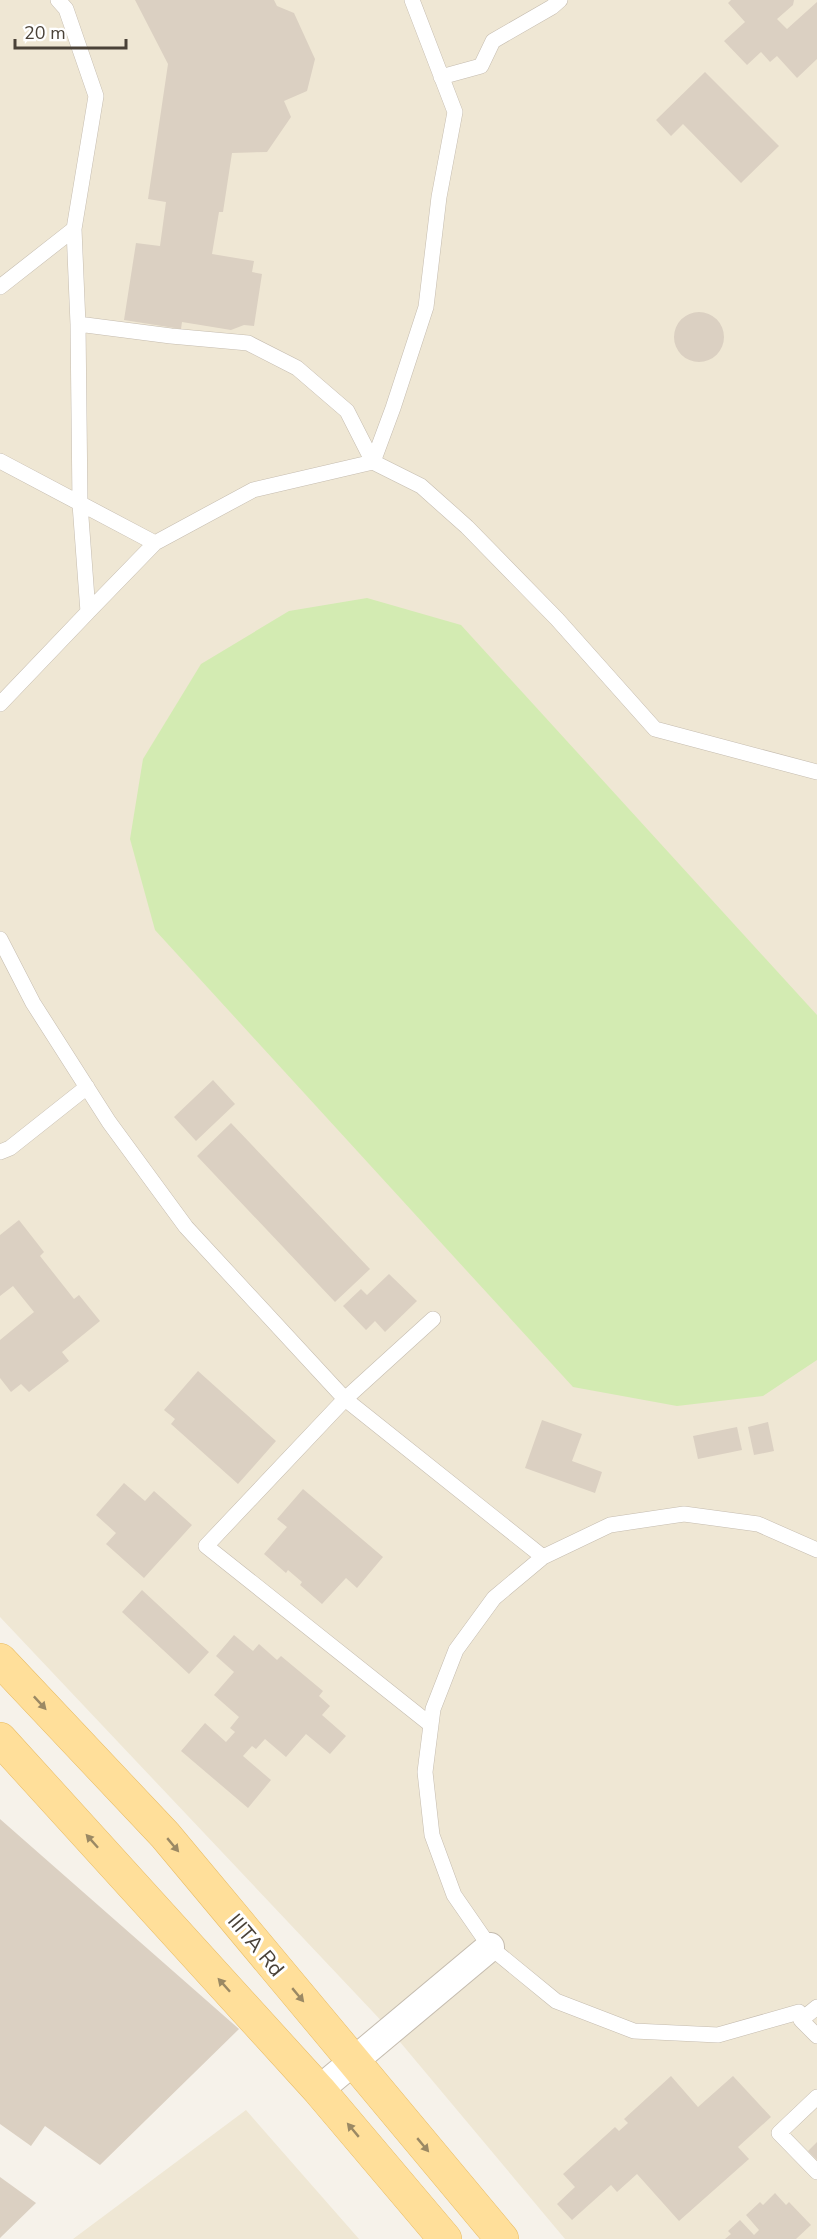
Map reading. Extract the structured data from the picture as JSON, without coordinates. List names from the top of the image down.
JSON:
{
  "streets": {
    "main road": ["IIITA Rd"]
  },
  "scale_bar": "20 m"
}
